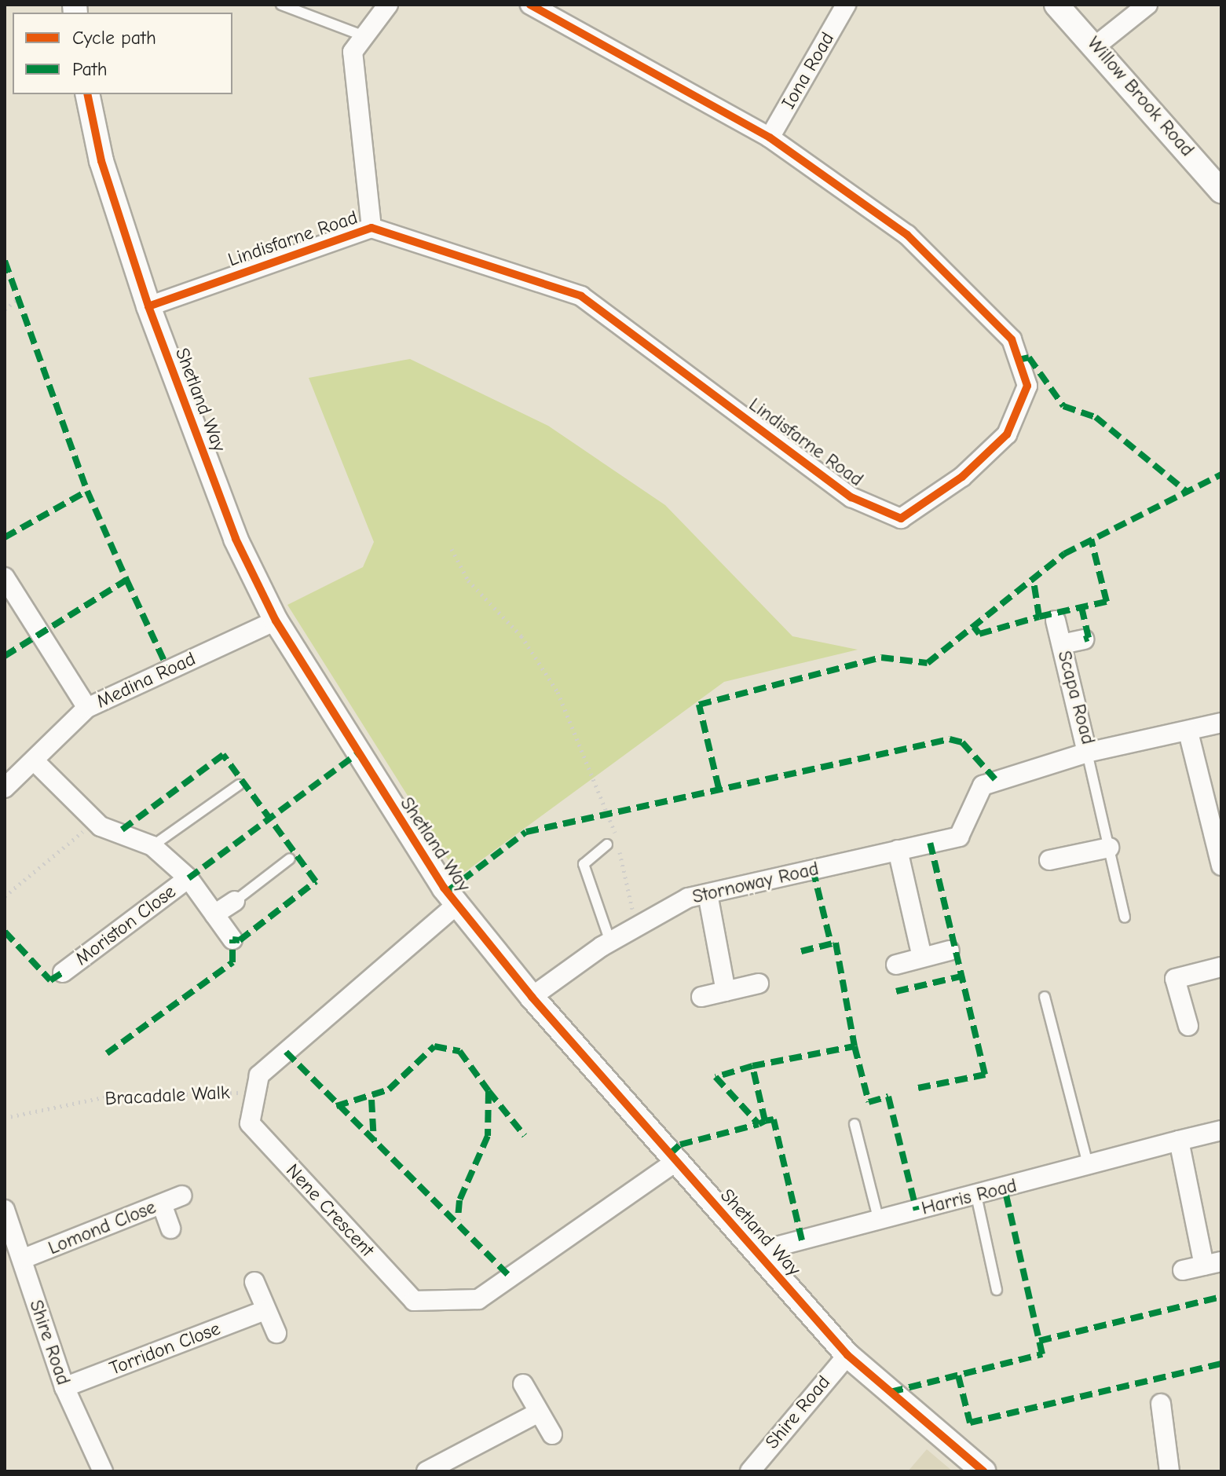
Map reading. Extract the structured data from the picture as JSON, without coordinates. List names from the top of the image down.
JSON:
{
  "streets": {
    "street": [
      "Iona Road",
      "Willow Brook Road",
      "Lindisfarne Road",
      "Shetland Way",
      "Medina Road",
      "Scapa Road",
      "Stornoway Road",
      "Moriston Close",
      "Harris Road",
      "Nene Crescent",
      "Lomond Close",
      "Shire Road",
      "Torridon Close"
    ],
    "path": ["Bracadale Walk"]
  },
  "crossings": [
    ["Iona Road", "Lindisfarne Road"],
    ["Lindisfarne Road", "Shetland Way"],
    ["Shetland Way", "Medina Road"],
    ["Shetland Way", "Stornoway Road"],
    ["Shetland Way", "Harris Road"],
    ["Shetland Way", "Nene Crescent"],
    ["Shetland Way", "Shire Road"],
    ["Medina Road", "Moriston Close"],
    ["Scapa Road", "Stornoway Road"],
    ["Bracadale Walk", "Nene Crescent"],
    ["Lomond Close", "Shire Road"],
    ["Shire Road", "Torridon Close"]
  ],
  "legend": ["Cycle path", "Path"]
}
